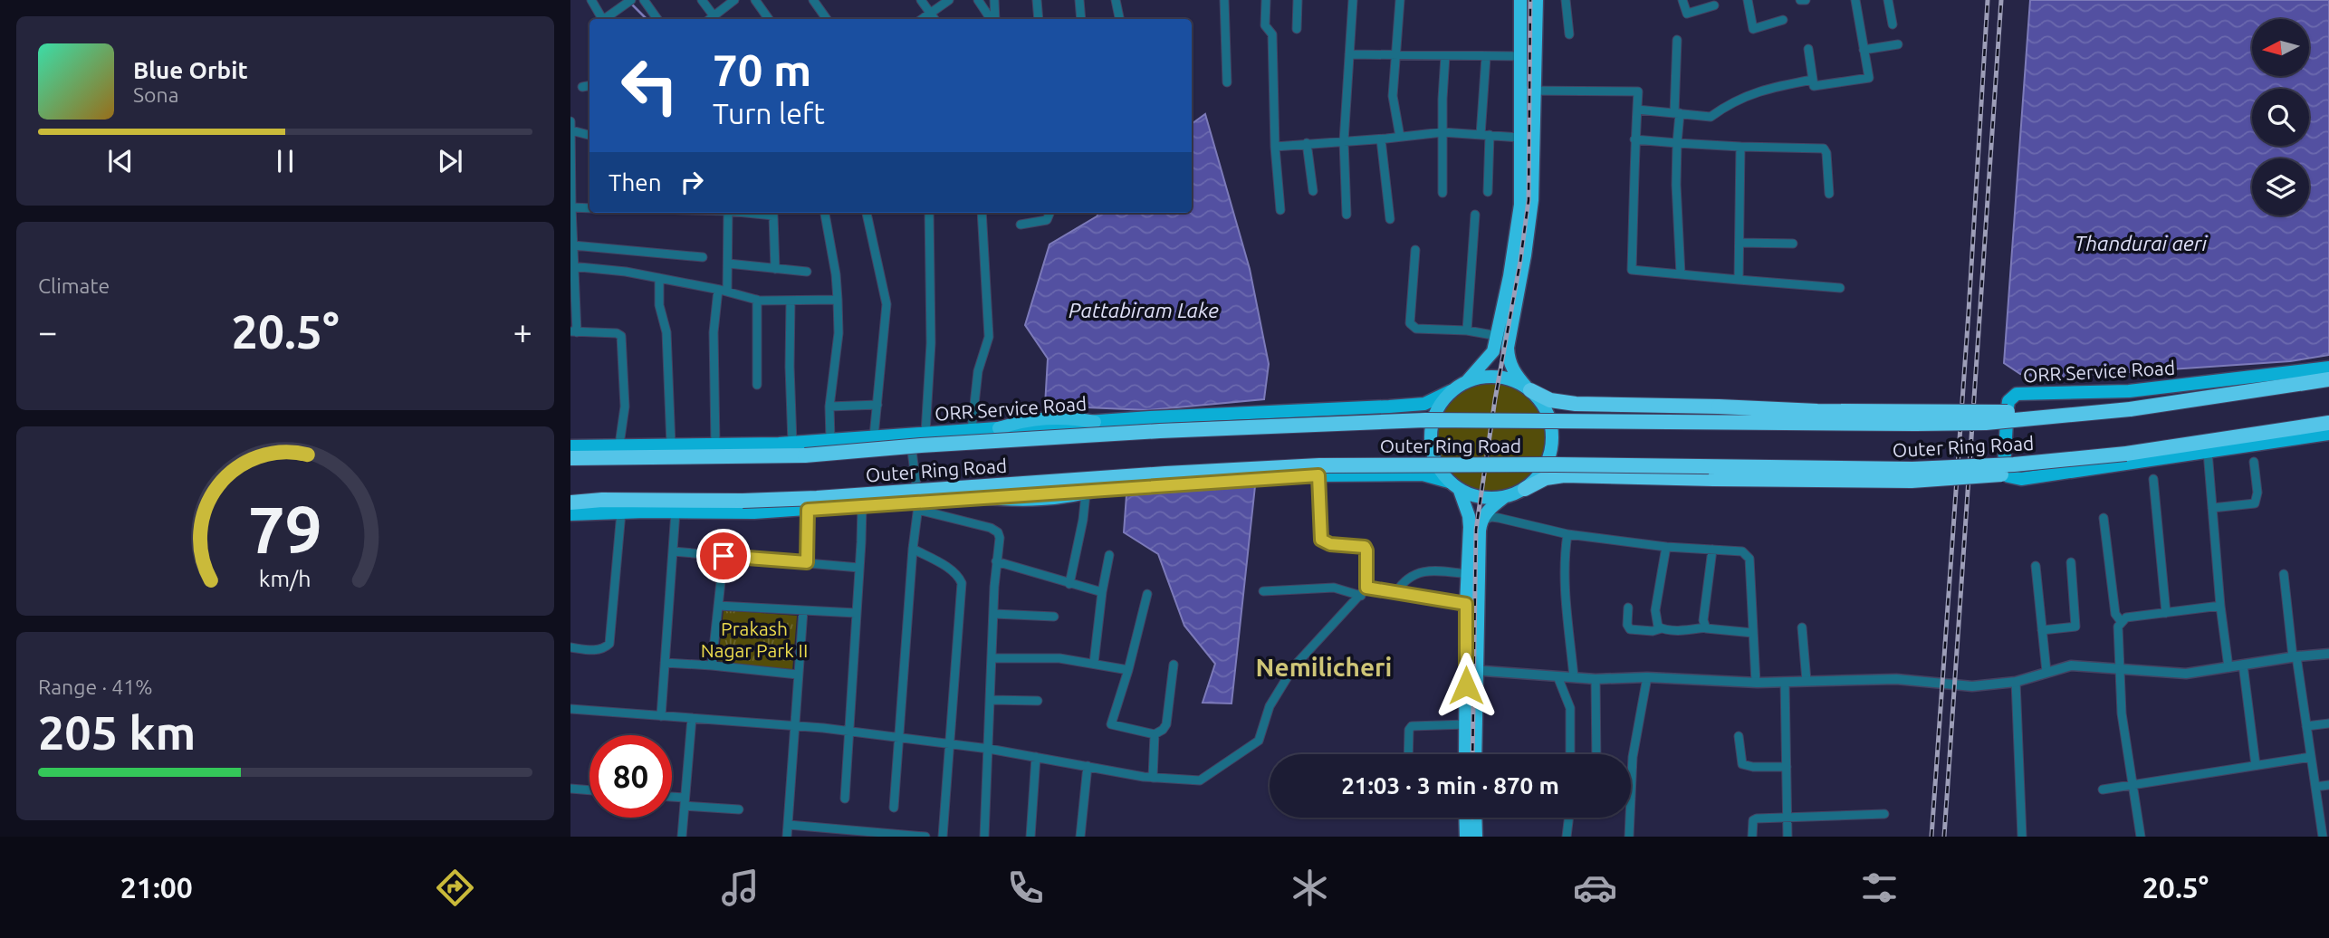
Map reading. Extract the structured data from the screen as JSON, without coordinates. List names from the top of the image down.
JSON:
{
  "streets": {
    "highway": ["Outer Ring Road"],
    "main road": ["ORR Service Road"]
  },
  "districts": ["Nemilicheri"],
  "water": ["Thandurai aeri", "Pattabiram Lake"],
  "parks": ["Prakash Nagar Park II"],
  "north": "left",
  "page": {
    "turn": ["70 m", "Turn left"],
    "song": ["Blue Orbit", "Sona"],
    "then": "Then",
    "tile": [
      "Climate",
      ["Range · 41%", "205 km"]
    ],
    "heat": ["−", "20.5°", "+"],
    "limit": "80",
    "trip": "21:03 · 3 min · 870 m",
    "tabs": ["21:00", "20.5°"],
    "gauge": ["79", "km/h"]
  }
}
